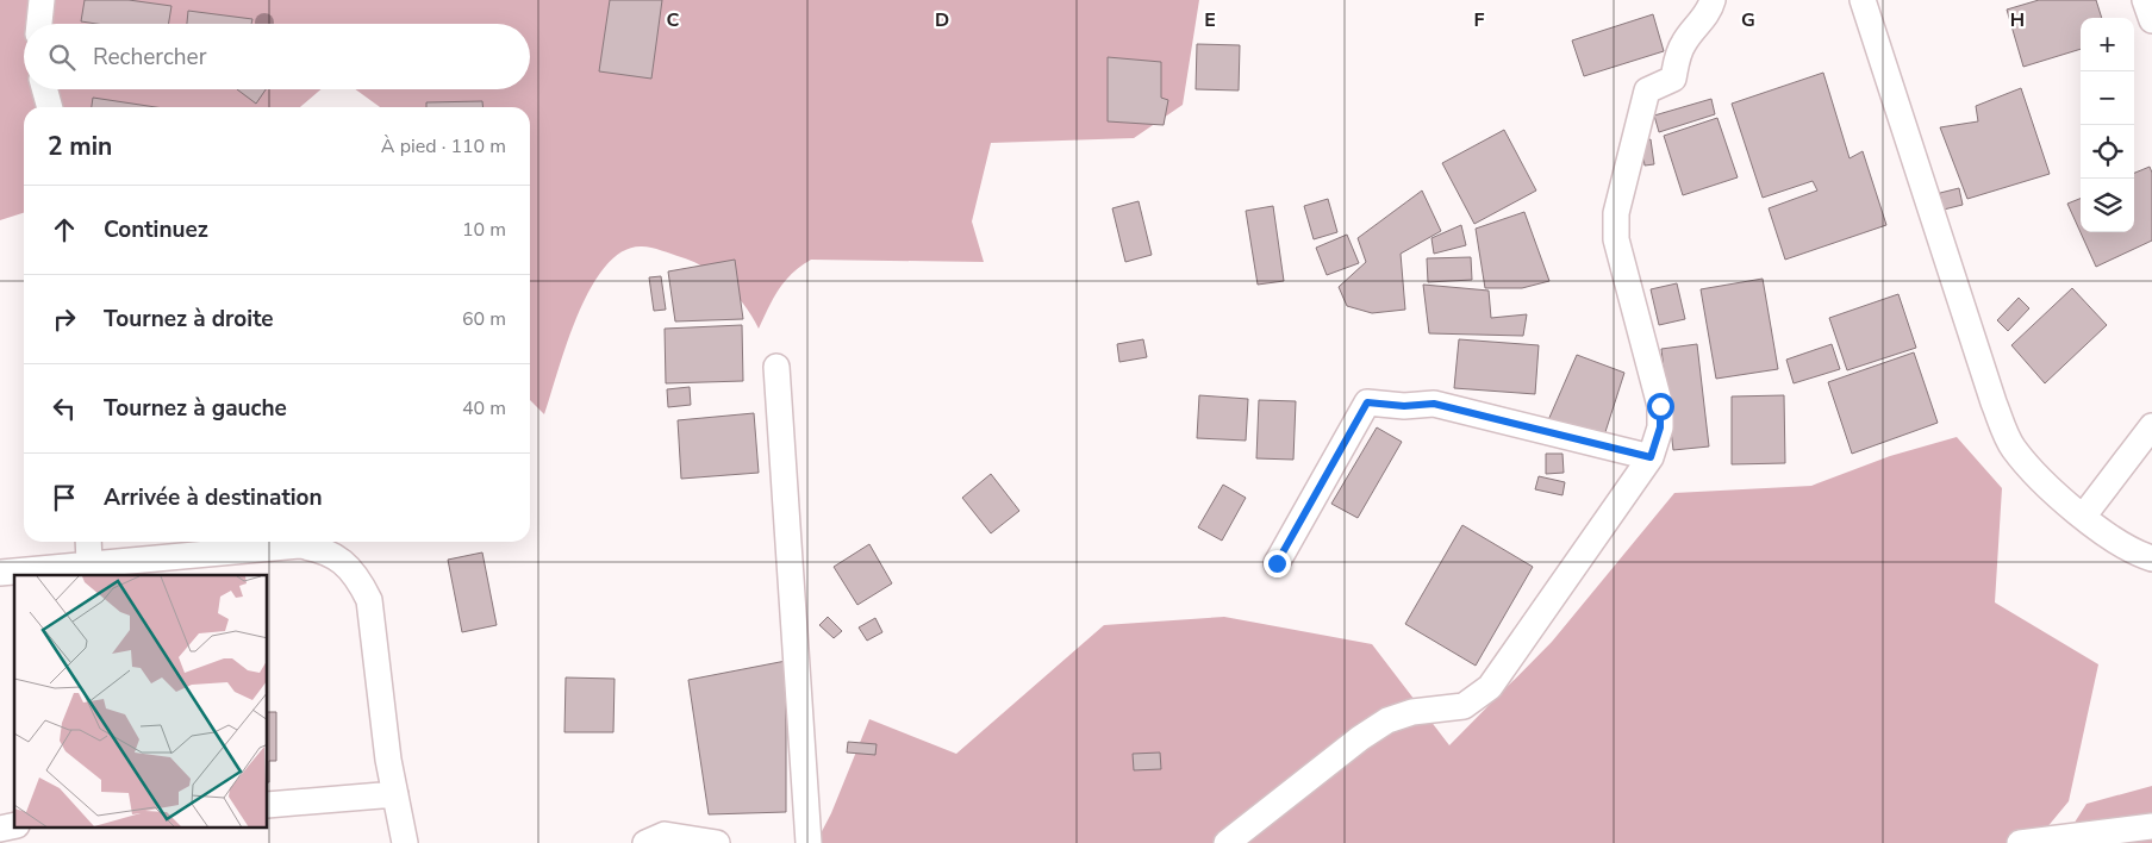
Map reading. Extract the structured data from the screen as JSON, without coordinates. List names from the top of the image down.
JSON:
{
  "page": {
    "map_buttons": ["+", "−"],
    "search": "Rechercher",
    "heading": ["2 min", "À pied · 110 m"],
    "list": [
      ["Continuez", "10 m"],
      ["Tournez à droite", "60 m"],
      ["Tournez à gauche", "40 m"],
      "Arrivée à destination"
    ]
  },
  "grid": {
    "columns": [
      "C",
      "D",
      "E",
      "F",
      "G",
      "H"
    ]
  }
}
